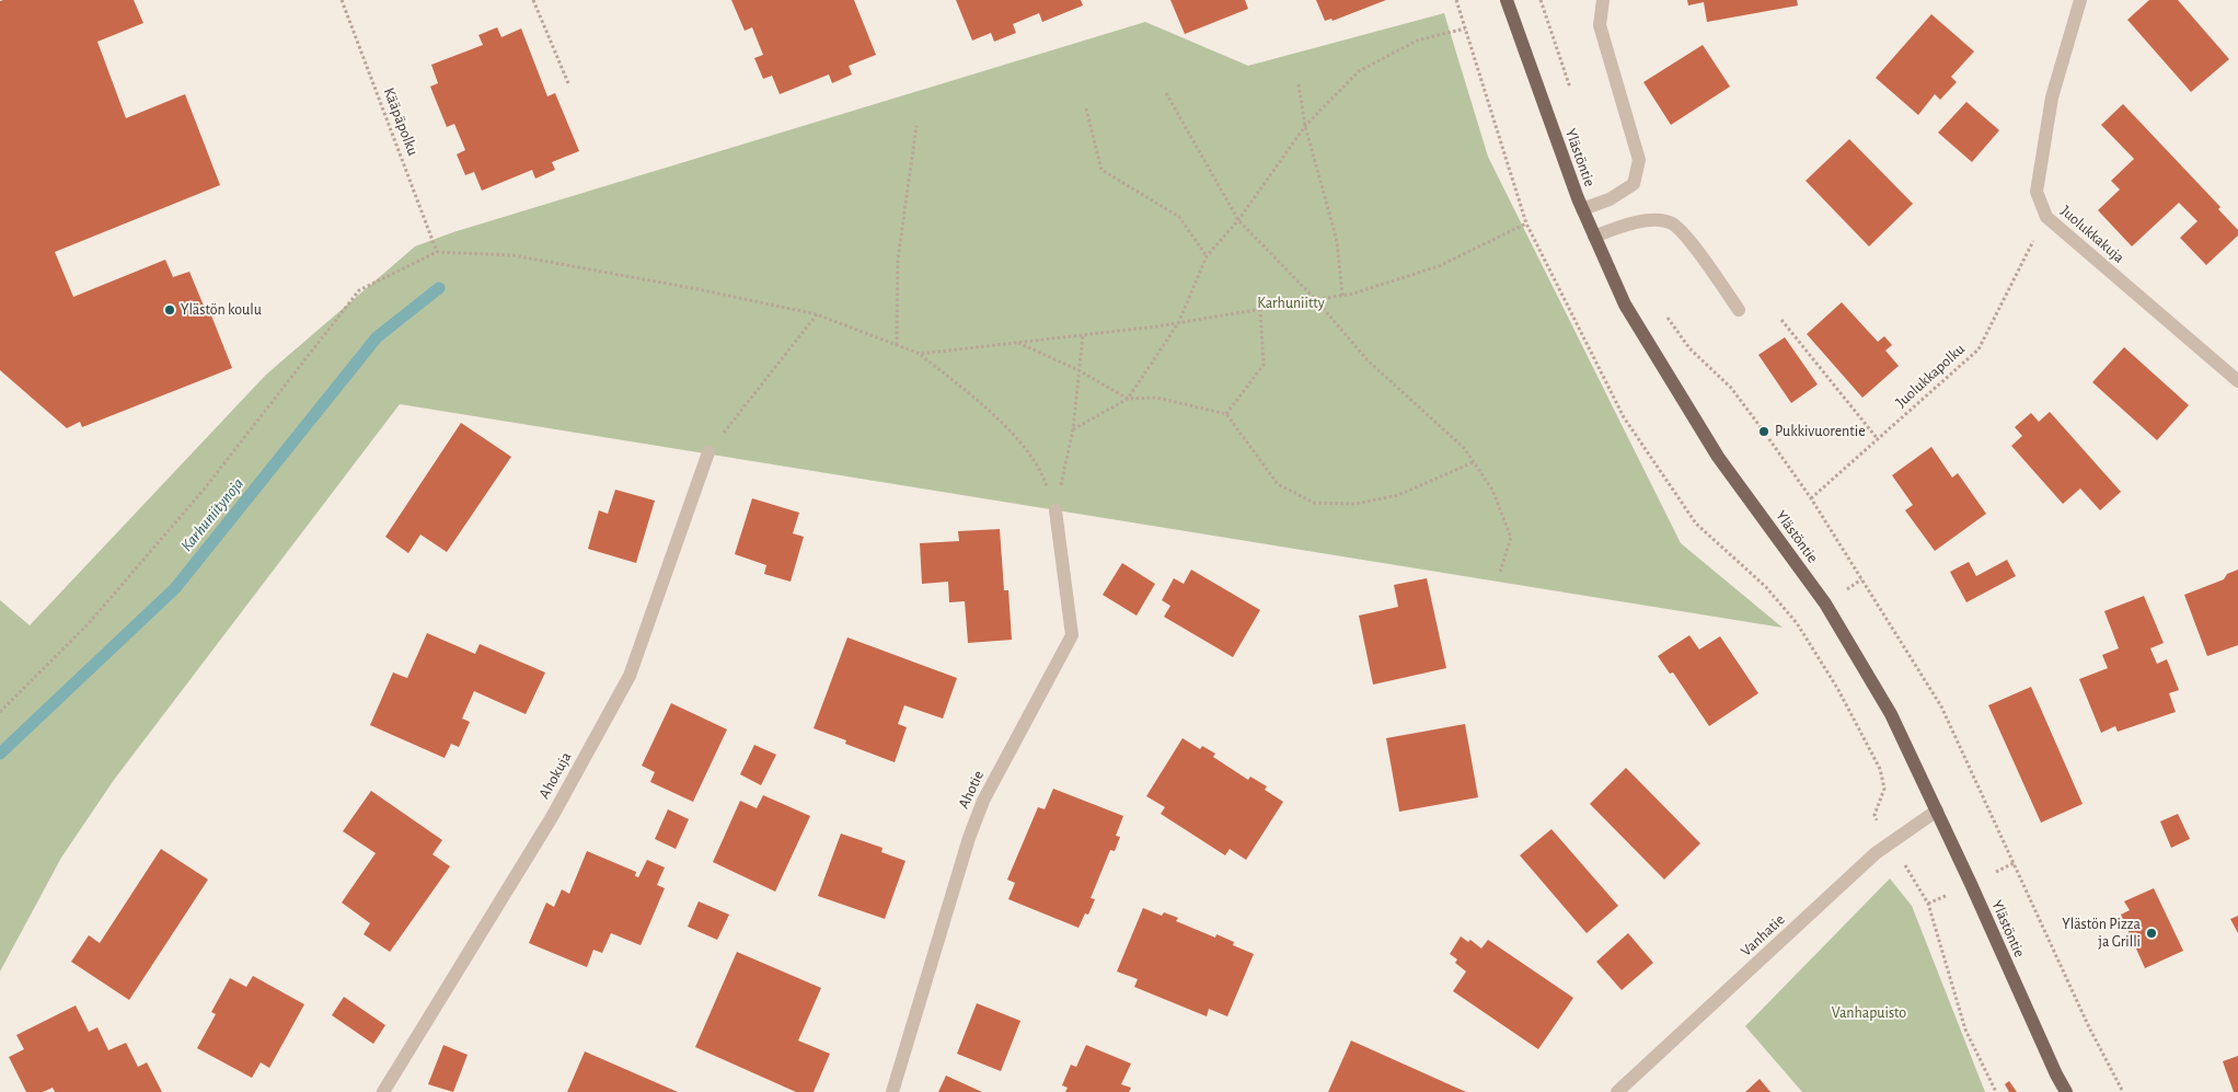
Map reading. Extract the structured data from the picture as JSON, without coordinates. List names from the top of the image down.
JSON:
{
  "streets": {
    "main road": ["Ylästöntie"],
    "street": [
      "Juolukkakuja",
      "Ahokuja",
      "Ahotie",
      "Vanhatie"
    ],
    "path": ["Kääpäpolku", "Juolukkapolku"]
  },
  "crossings": [
    ["Ylästöntie", "Vanhatie"],
    ["Juolukkakuja", "Juolukkapolku"]
  ],
  "water": ["Karhuniitynoja"],
  "parks": ["Karhuniitty", "Vanhapuisto"],
  "places": ["Ylästön koulu", "Pukkivuorentie", "Ylästön Pizza ja Grilli"]
}
